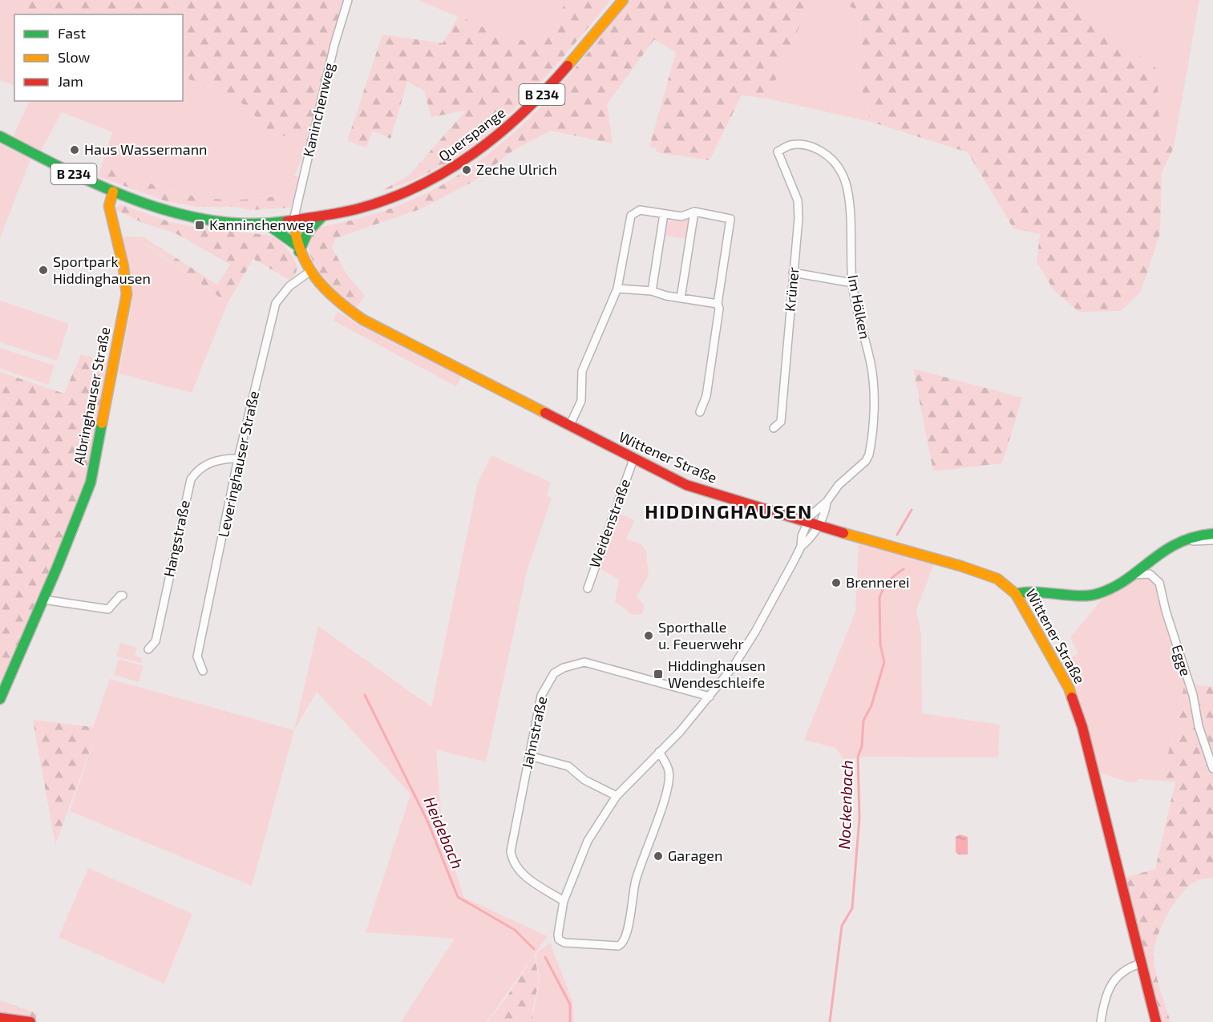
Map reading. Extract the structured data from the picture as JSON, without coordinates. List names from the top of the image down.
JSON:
{
  "streets": {
    "main road": [
      "B 234",
      "Querspange",
      "Albringhauser Straße",
      "Wittener Straße"
    ],
    "street": [
      "Kaninchenweg",
      "Krüner",
      "Im Hölken",
      "Leveringhauser Straße",
      "Weidenstraße",
      "Hangstraße",
      "Egge",
      "Jahnstraße"
    ]
  },
  "crossings": [
    ["B 234", "Kaninchenweg"],
    ["B 234", "Querspange"],
    ["B 234", "Albringhauser Straße"],
    ["B 234", "Wittener Straße"],
    ["Kaninchenweg", "Querspange"],
    ["Kaninchenweg", "Wittener Straße"],
    ["Querspange", "Wittener Straße"],
    ["Krüner", "Im Hölken"],
    ["Im Hölken", "Wittener Straße"],
    ["Wittener Straße", "Leveringhauser Straße"],
    ["Wittener Straße", "Weidenstraße"],
    ["Leveringhauser Straße", "Hangstraße"]
  ],
  "districts": ["HIDDINGHAUSEN"],
  "water": ["Nockenbach", "Heidebach"],
  "places": {
    "other": [
      "Haus Wassermann",
      "Zeche Ulrich",
      "Sportpark Hiddinghausen",
      "Brennerei",
      "Sporthalle u. Feuerwehr",
      "Garagen"
    ],
    "transit": ["Kanninchenweg", "Hiddinghausen Wendeschleife"]
  },
  "legend": ["Fast", "Slow", "Jam"]
}
